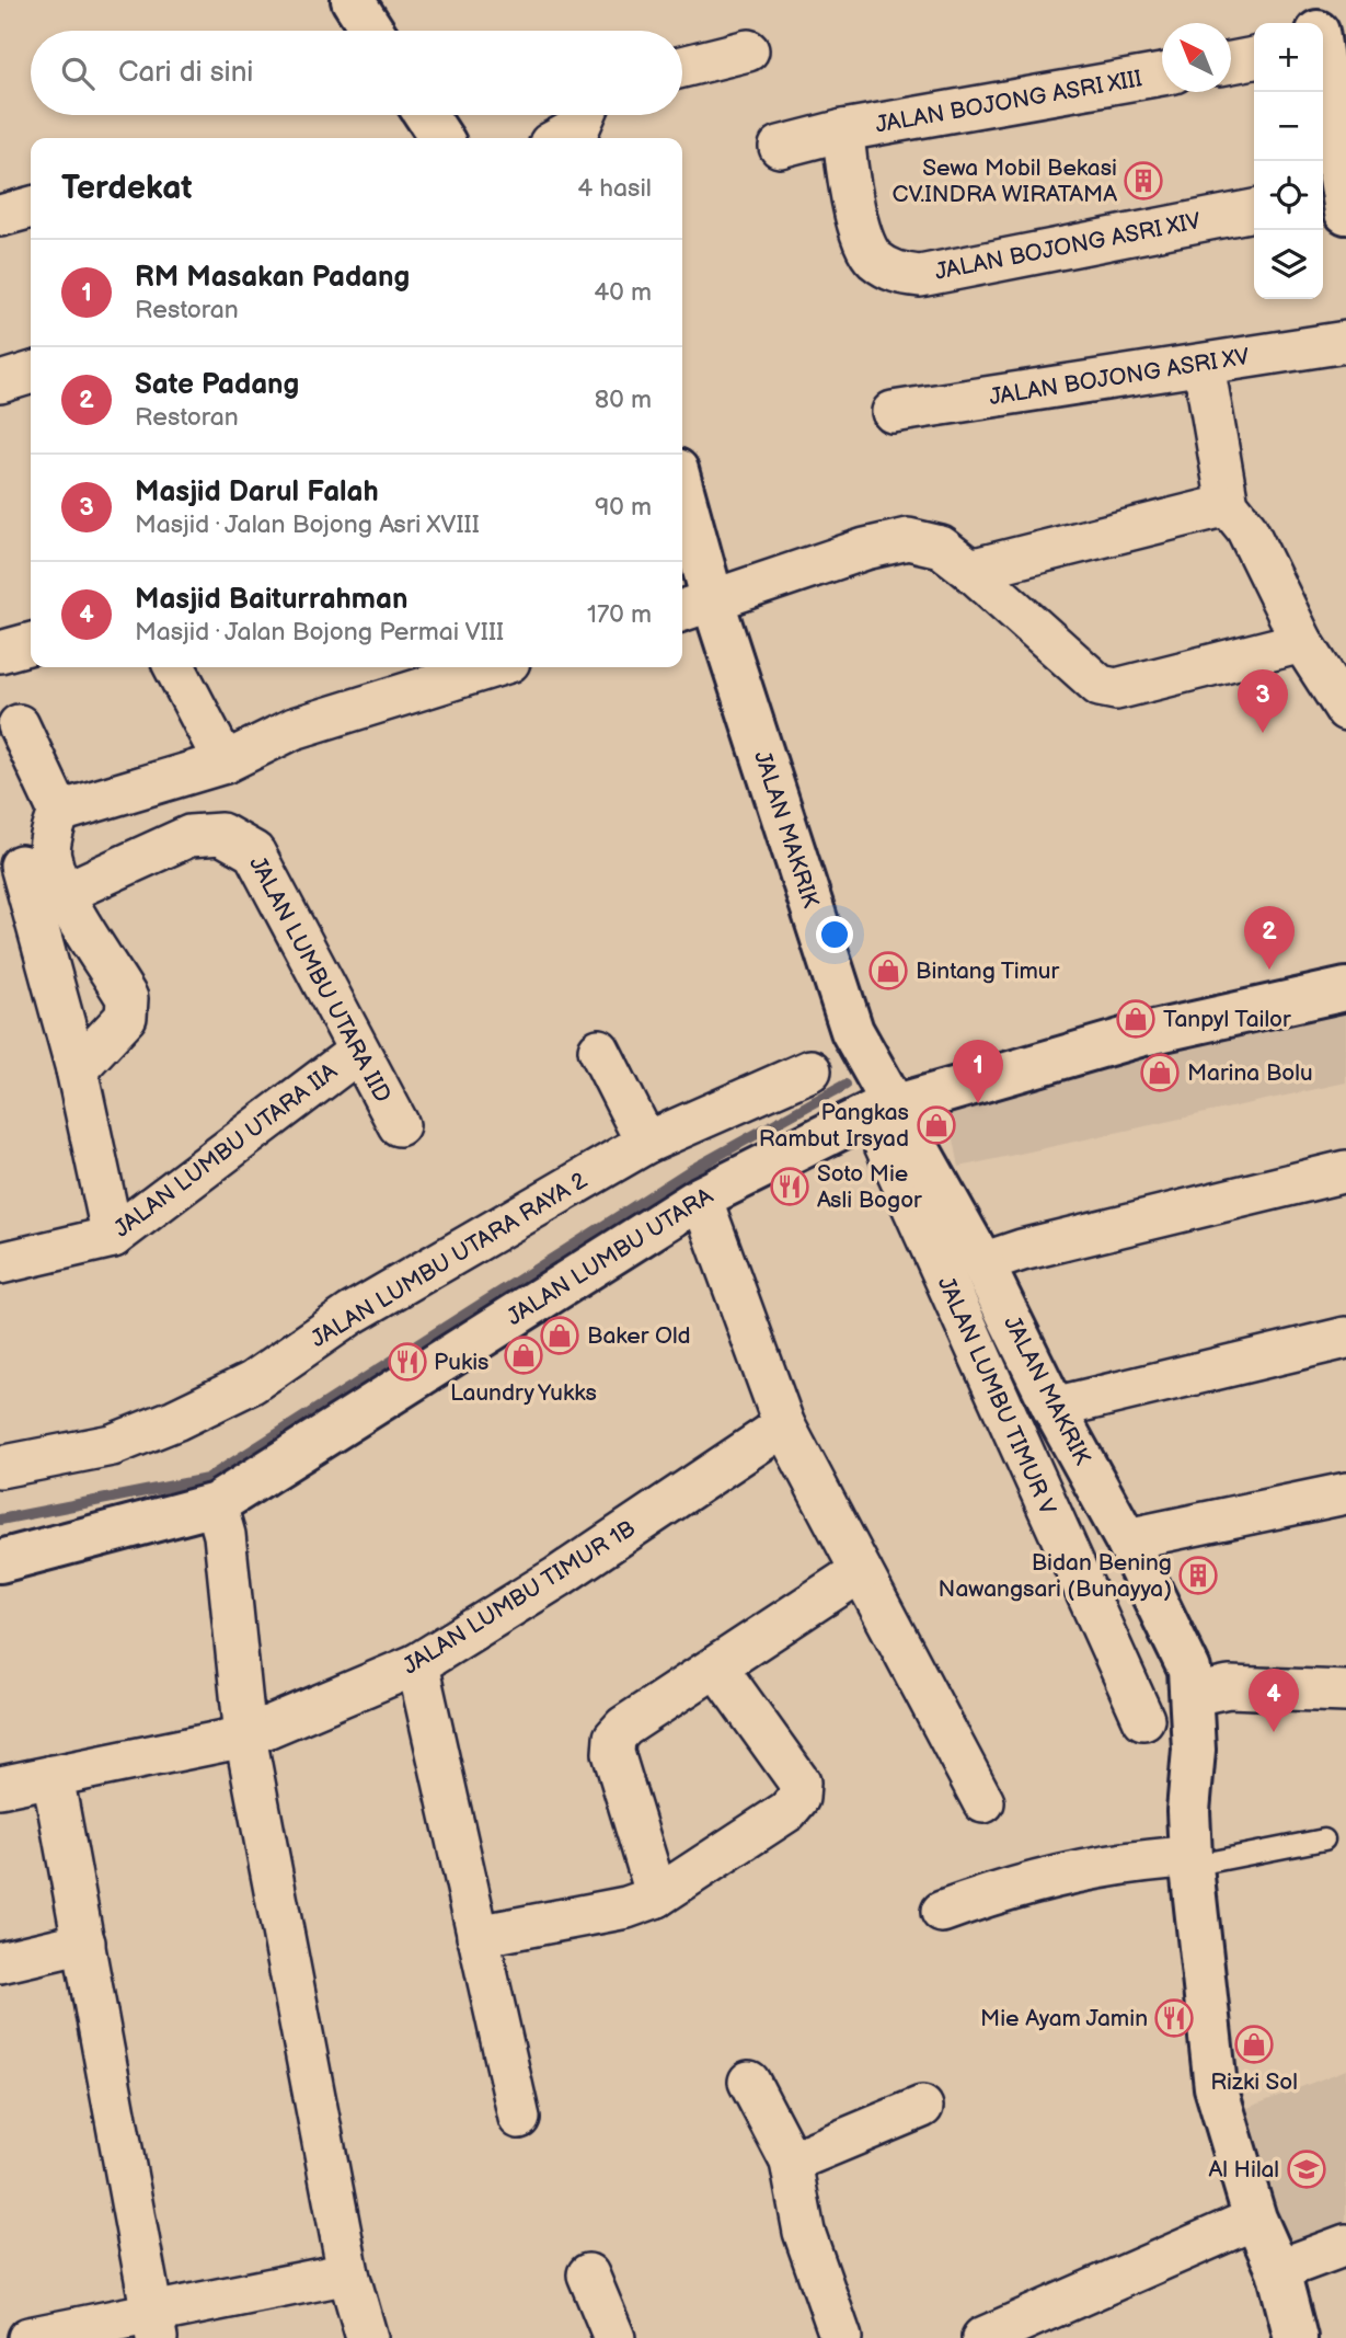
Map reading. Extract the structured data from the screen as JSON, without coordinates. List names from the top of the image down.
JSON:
{
  "streets": {
    "street": [
      "JALAN BOJONG ASRI XIII",
      "JALAN BOJONG ASRI XIV",
      "JALAN BOJONG ASRI XV",
      "JALAN MAKRIK",
      "JALAN LUMBU UTARA IID",
      "JALAN LUMBU UTARA IIA",
      "JALAN LUMBU UTARA",
      "JALAN LUMBU UTARA RAYA 2",
      "JALAN LUMBU TIMUR V",
      "JALAN LUMBU TIMUR 1B"
    ]
  },
  "crossings": [
    ["JALAN BOJONG ASRI XIII", "JALAN BOJONG ASRI XIV"],
    ["JALAN MAKRIK", "JALAN LUMBU UTARA"],
    ["JALAN MAKRIK", "JALAN LUMBU TIMUR V"],
    ["JALAN LUMBU UTARA IID", "JALAN LUMBU UTARA IIA"],
    ["JALAN LUMBU UTARA", "JALAN LUMBU TIMUR V"]
  ],
  "places": {
    "building": ["Sewa Mobil Bekasi CV.INDRA WIRATAMA", "Bidan Bening Nawangsari (Bunayya)"],
    "shop": [
      "Bintang Timur",
      "Tanpyl Tailor",
      "Marina Bolu",
      "Pangkas Rambut Irsyad",
      "Baker Old",
      "Laundry Yukks",
      "Rizki Sol"
    ],
    "restaurant": ["Soto Mie Asli Bogor", "Pukis", "Mie Ayam Jamin"],
    "school or university": ["Al Hilal"]
  },
  "north": "top left",
  "page": {
    "map_buttons": ["+", "−"],
    "search": "Cari di sini",
    "heading": ["Terdekat", "4 hasil"],
    "list": [
      {
        "mark": "1",
        "name": "RM Masakan Padang",
        "note": "Restoran",
        "value": "40 m"
      },
      {
        "mark": "2",
        "name": "Sate Padang",
        "note": "Restoran",
        "value": "80 m"
      },
      {
        "mark": "3",
        "name": "Masjid Darul Falah",
        "note": "Masjid · Jalan Bojong Asri XVIII",
        "value": "90 m"
      },
      {
        "mark": "4",
        "name": "Masjid Baiturrahman",
        "note": "Masjid · Jalan Bojong Permai VIII",
        "value": "170 m"
      }
    ],
    "pins": [
      "3",
      "2",
      "1",
      "4"
    ]
  }
}
